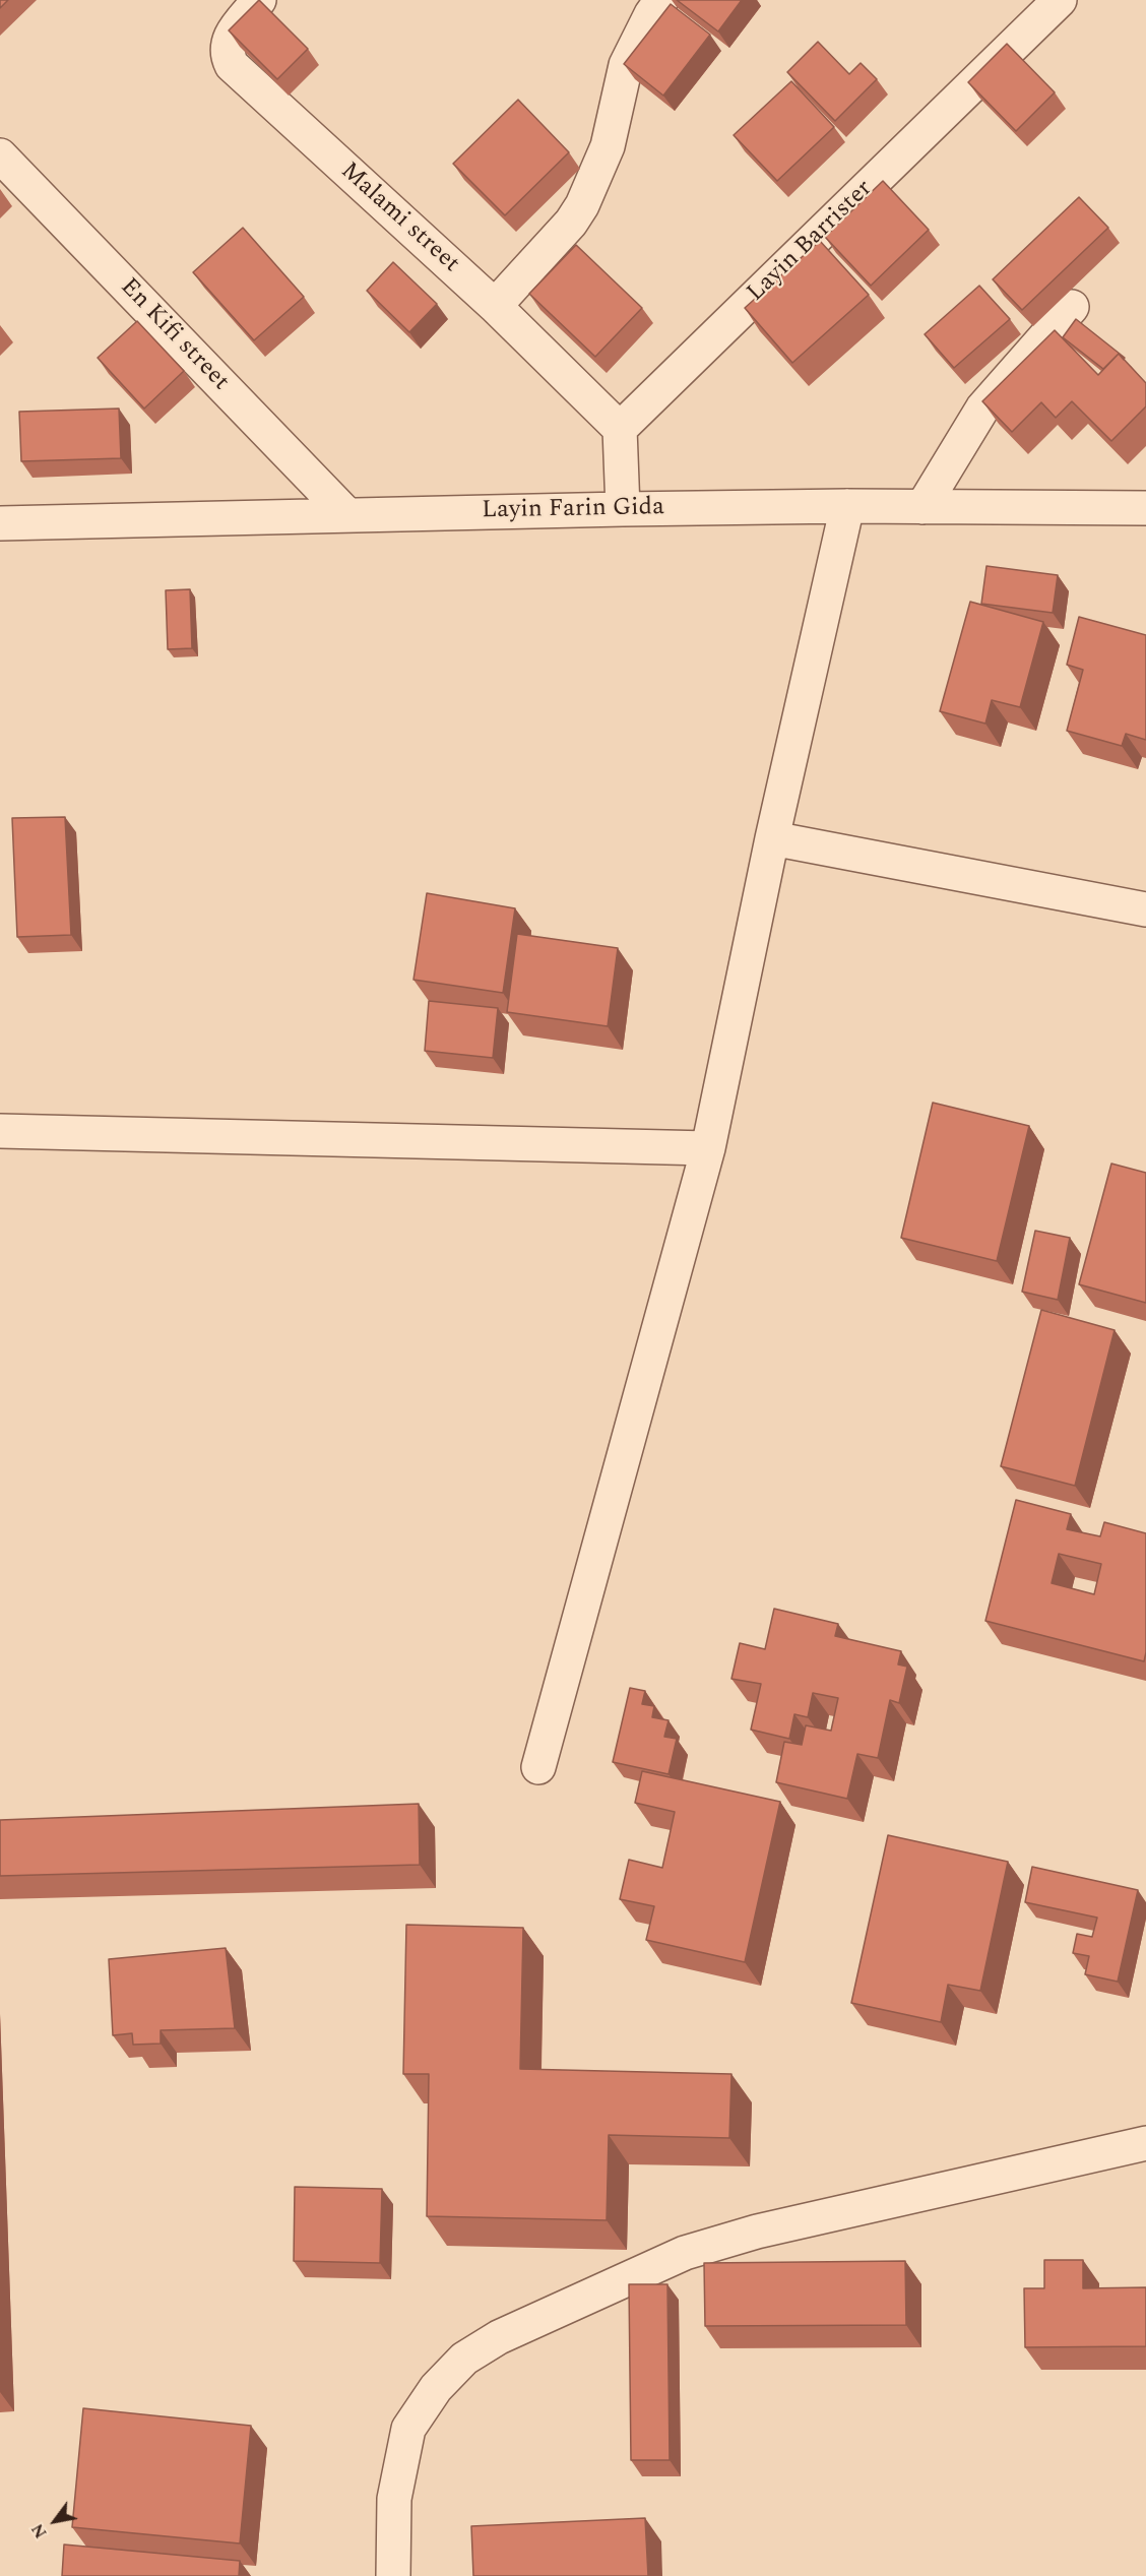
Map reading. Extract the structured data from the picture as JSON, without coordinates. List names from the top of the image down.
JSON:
{
  "streets": {
    "street": [
      "Malami street",
      "Layin Barrister",
      "En Kifi street",
      "Layin Farin Gida"
    ]
  },
  "crossings": [
    ["Malami street", "Layin Barrister"],
    ["En Kifi street", "Layin Farin Gida"]
  ],
  "north": "bottom left"
}
